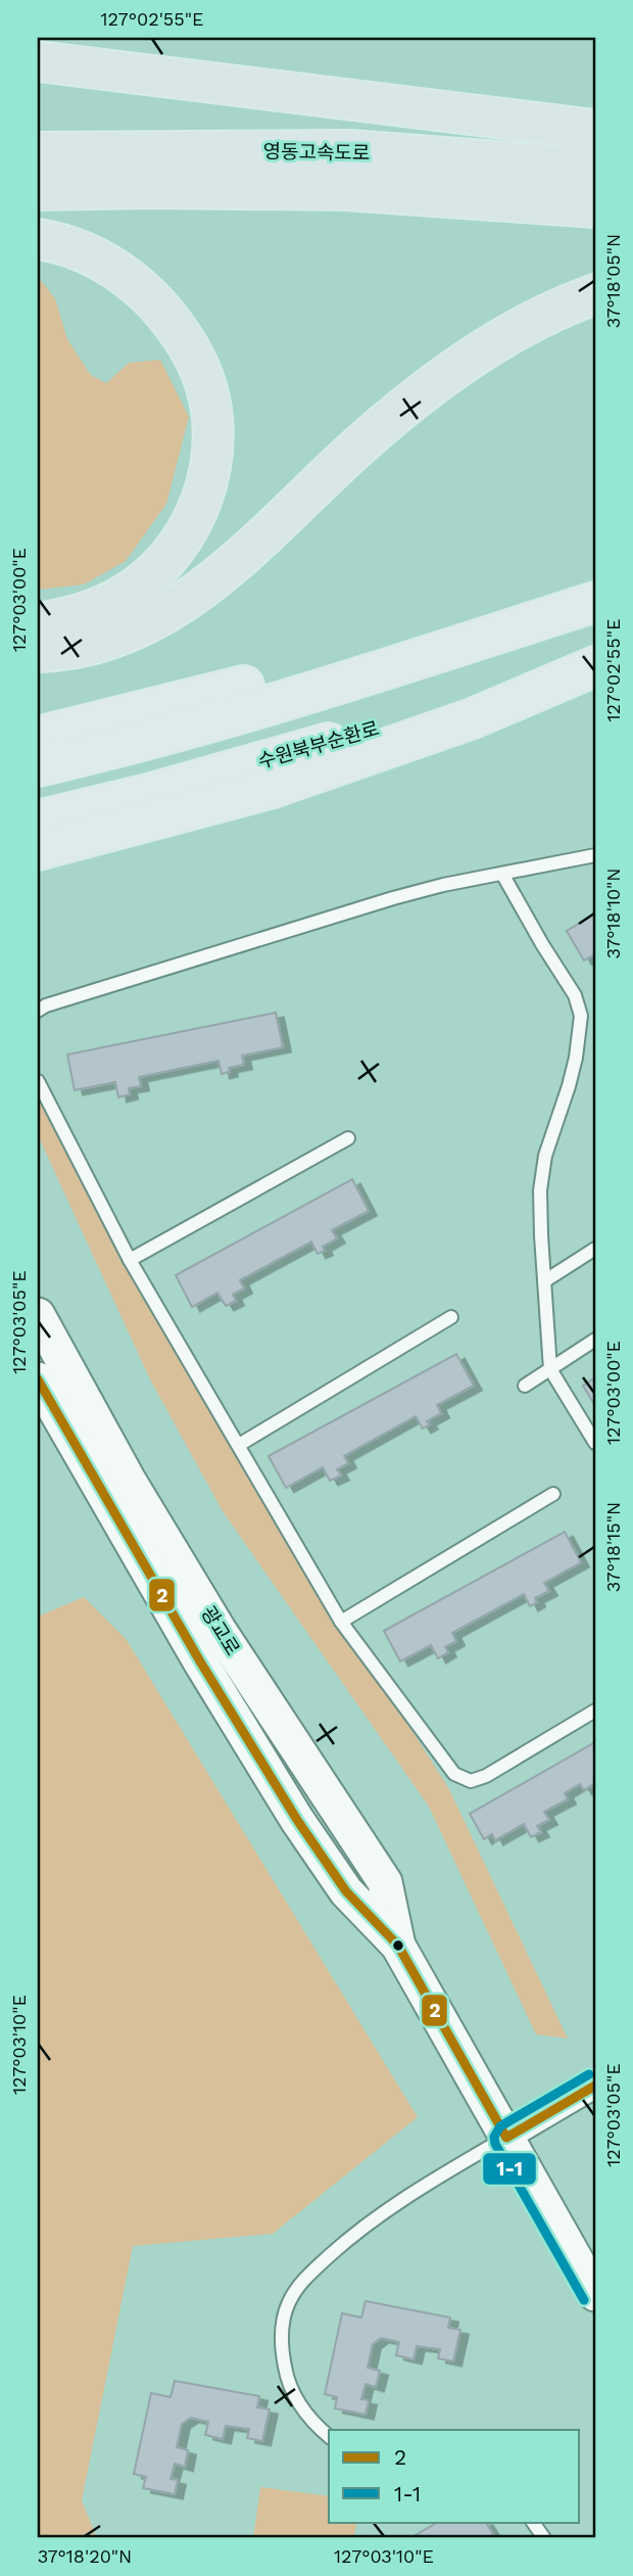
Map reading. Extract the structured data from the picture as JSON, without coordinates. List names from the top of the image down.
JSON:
{
  "streets": {
    "highway": ["영동고속도로", "수원북부순환로"],
    "main road": ["광교로"]
  },
  "lines": ["transit line 2", "transit line 1-1"],
  "legend": ["2", "1-1"],
  "coordinates": [
    "127°02'55\"E",
    "37°18'05\"N",
    "127°03'00\"E",
    "37°18'10\"N",
    "127°03'05\"E",
    "37°18'15\"N",
    "127°03'10\"E",
    "37°18'20\"N"
  ]
}
